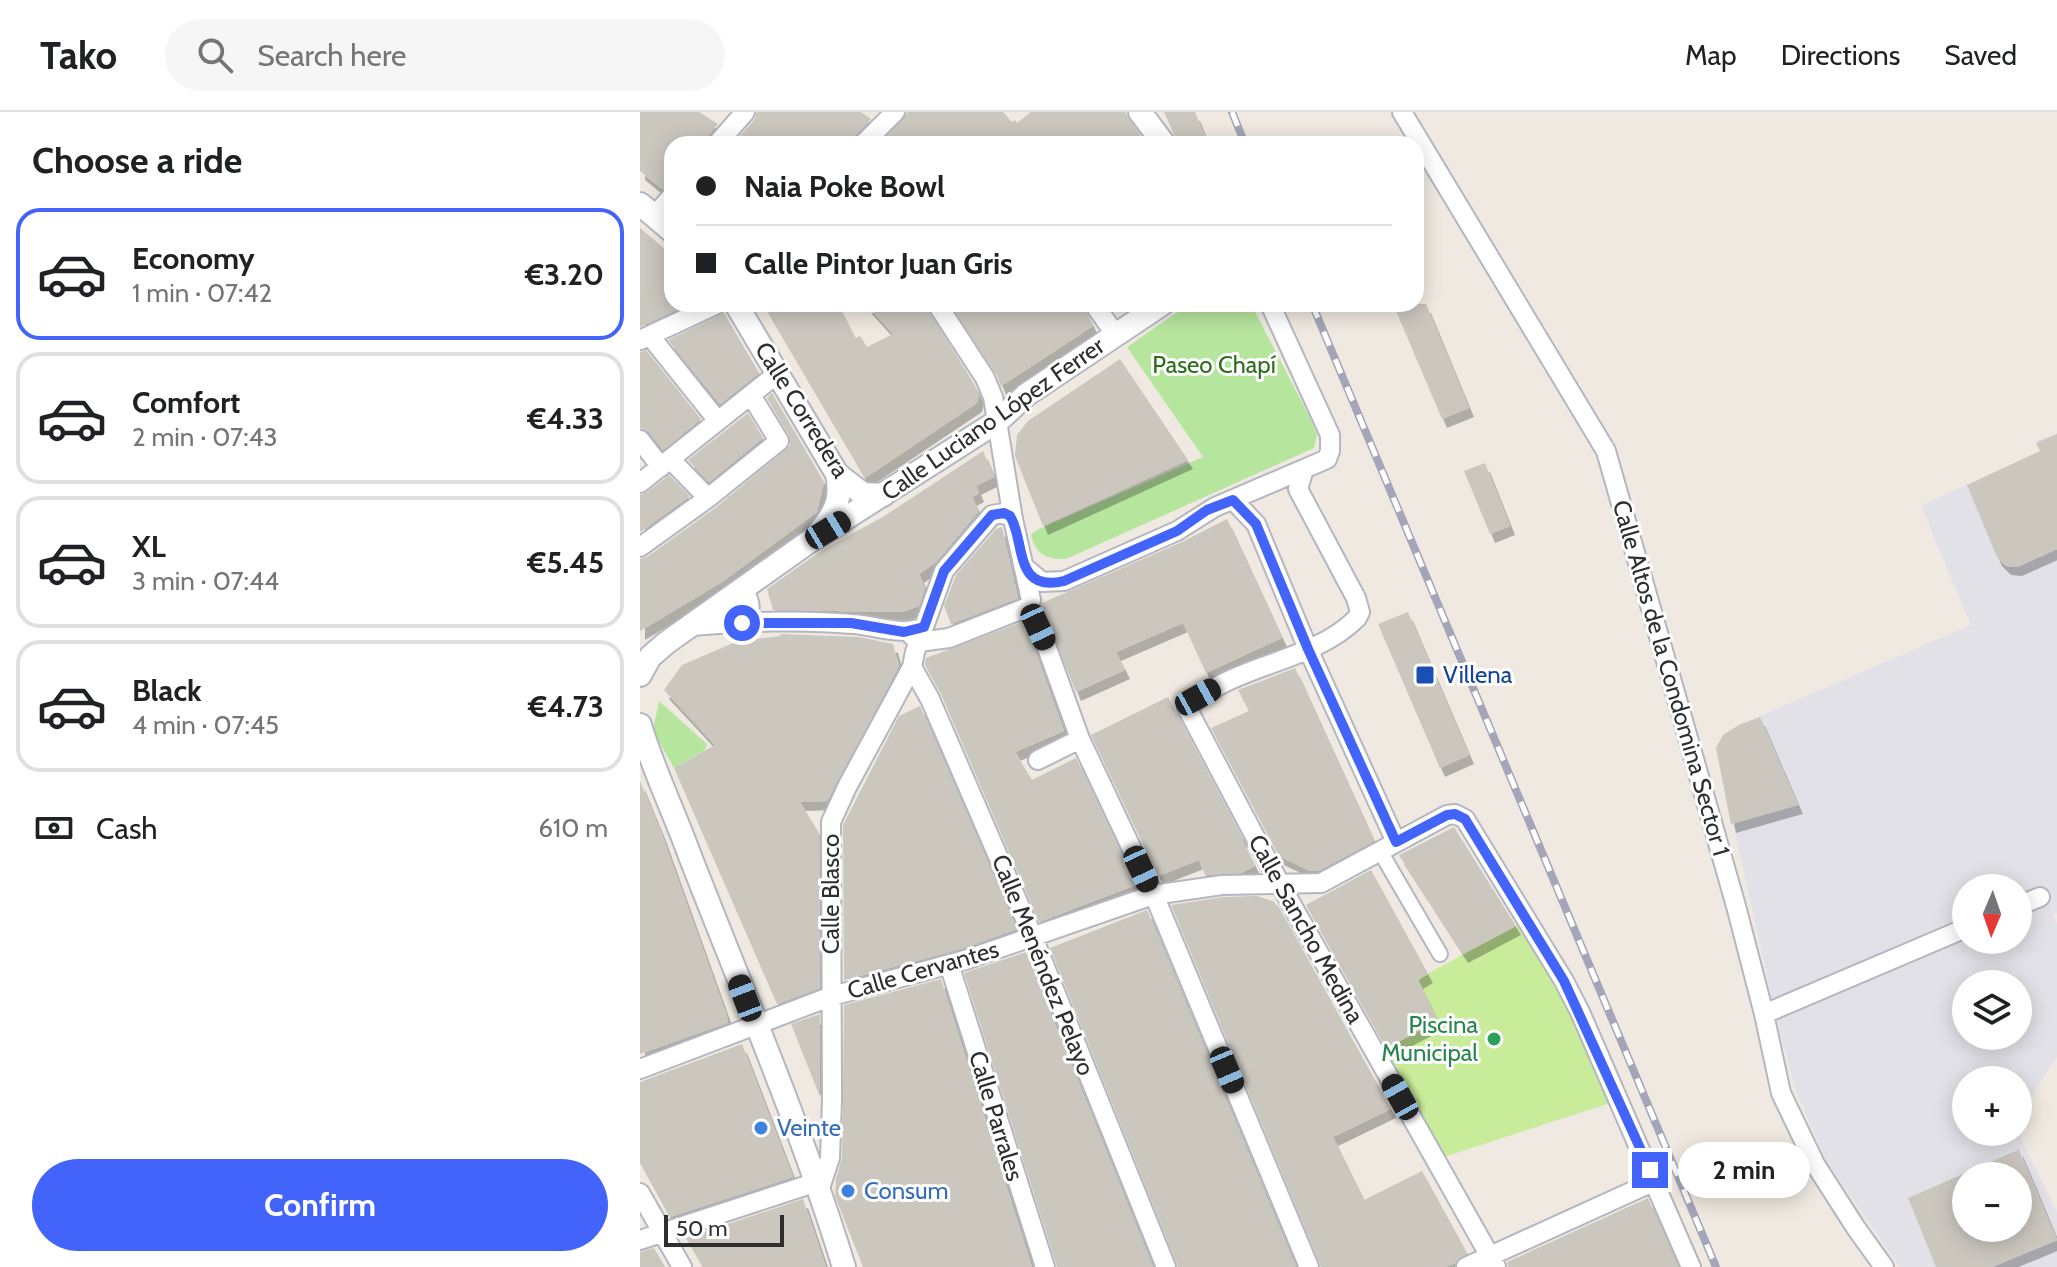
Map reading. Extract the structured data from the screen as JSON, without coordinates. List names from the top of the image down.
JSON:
{
  "streets": {
    "street": [
      "Calle Corredera",
      "Calle Luciano López Ferrer",
      "Calle Altos de la Condomina Sector 1",
      "Calle Blasco",
      "Calle Sancho Medina",
      "Calle Menéndez Pelayo",
      "Calle Cervantes",
      "Calle Parrales"
    ]
  },
  "crossings": [
    ["Calle Corredera", "Calle Luciano López Ferrer"],
    ["Calle Blasco", "Calle Menéndez Pelayo"],
    ["Calle Blasco", "Calle Cervantes"],
    ["Calle Sancho Medina", "Calle Cervantes"],
    ["Calle Menéndez Pelayo", "Calle Cervantes"],
    ["Calle Cervantes", "Calle Parrales"]
  ],
  "parks": ["Paseo Chapí"],
  "places": {
    "transit": ["Villena"],
    "other": ["Piscina Municipal", "Veinte", "Consum"]
  },
  "scale_bar": "50 m",
  "north": "bottom",
  "page": {
    "header": "Tako",
    "search": "Search here",
    "nav": ["Map", "Directions", "Saved"],
    "heading": "Choose a ride",
    "banner": ["Naia Poke Bowl", "Calle Pintor Juan Gris"],
    "list": [
      {
        "name": "Economy",
        "note": "1 min · 07:42",
        "value": "€3.20"
      },
      {
        "name": "Comfort",
        "note": "2 min · 07:43",
        "value": "€4.33"
      },
      {
        "name": "XL",
        "note": "3 min · 07:44",
        "value": "€5.45"
      },
      {
        "name": "Black",
        "note": "4 min · 07:45",
        "value": "€4.73"
      }
    ],
    "pay": ["Cash", "610 m"],
    "map_buttons": ["+", "−"],
    "bubble": "2 min",
    "buttons": "Confirm",
    "scale": "50 m"
  }
}
